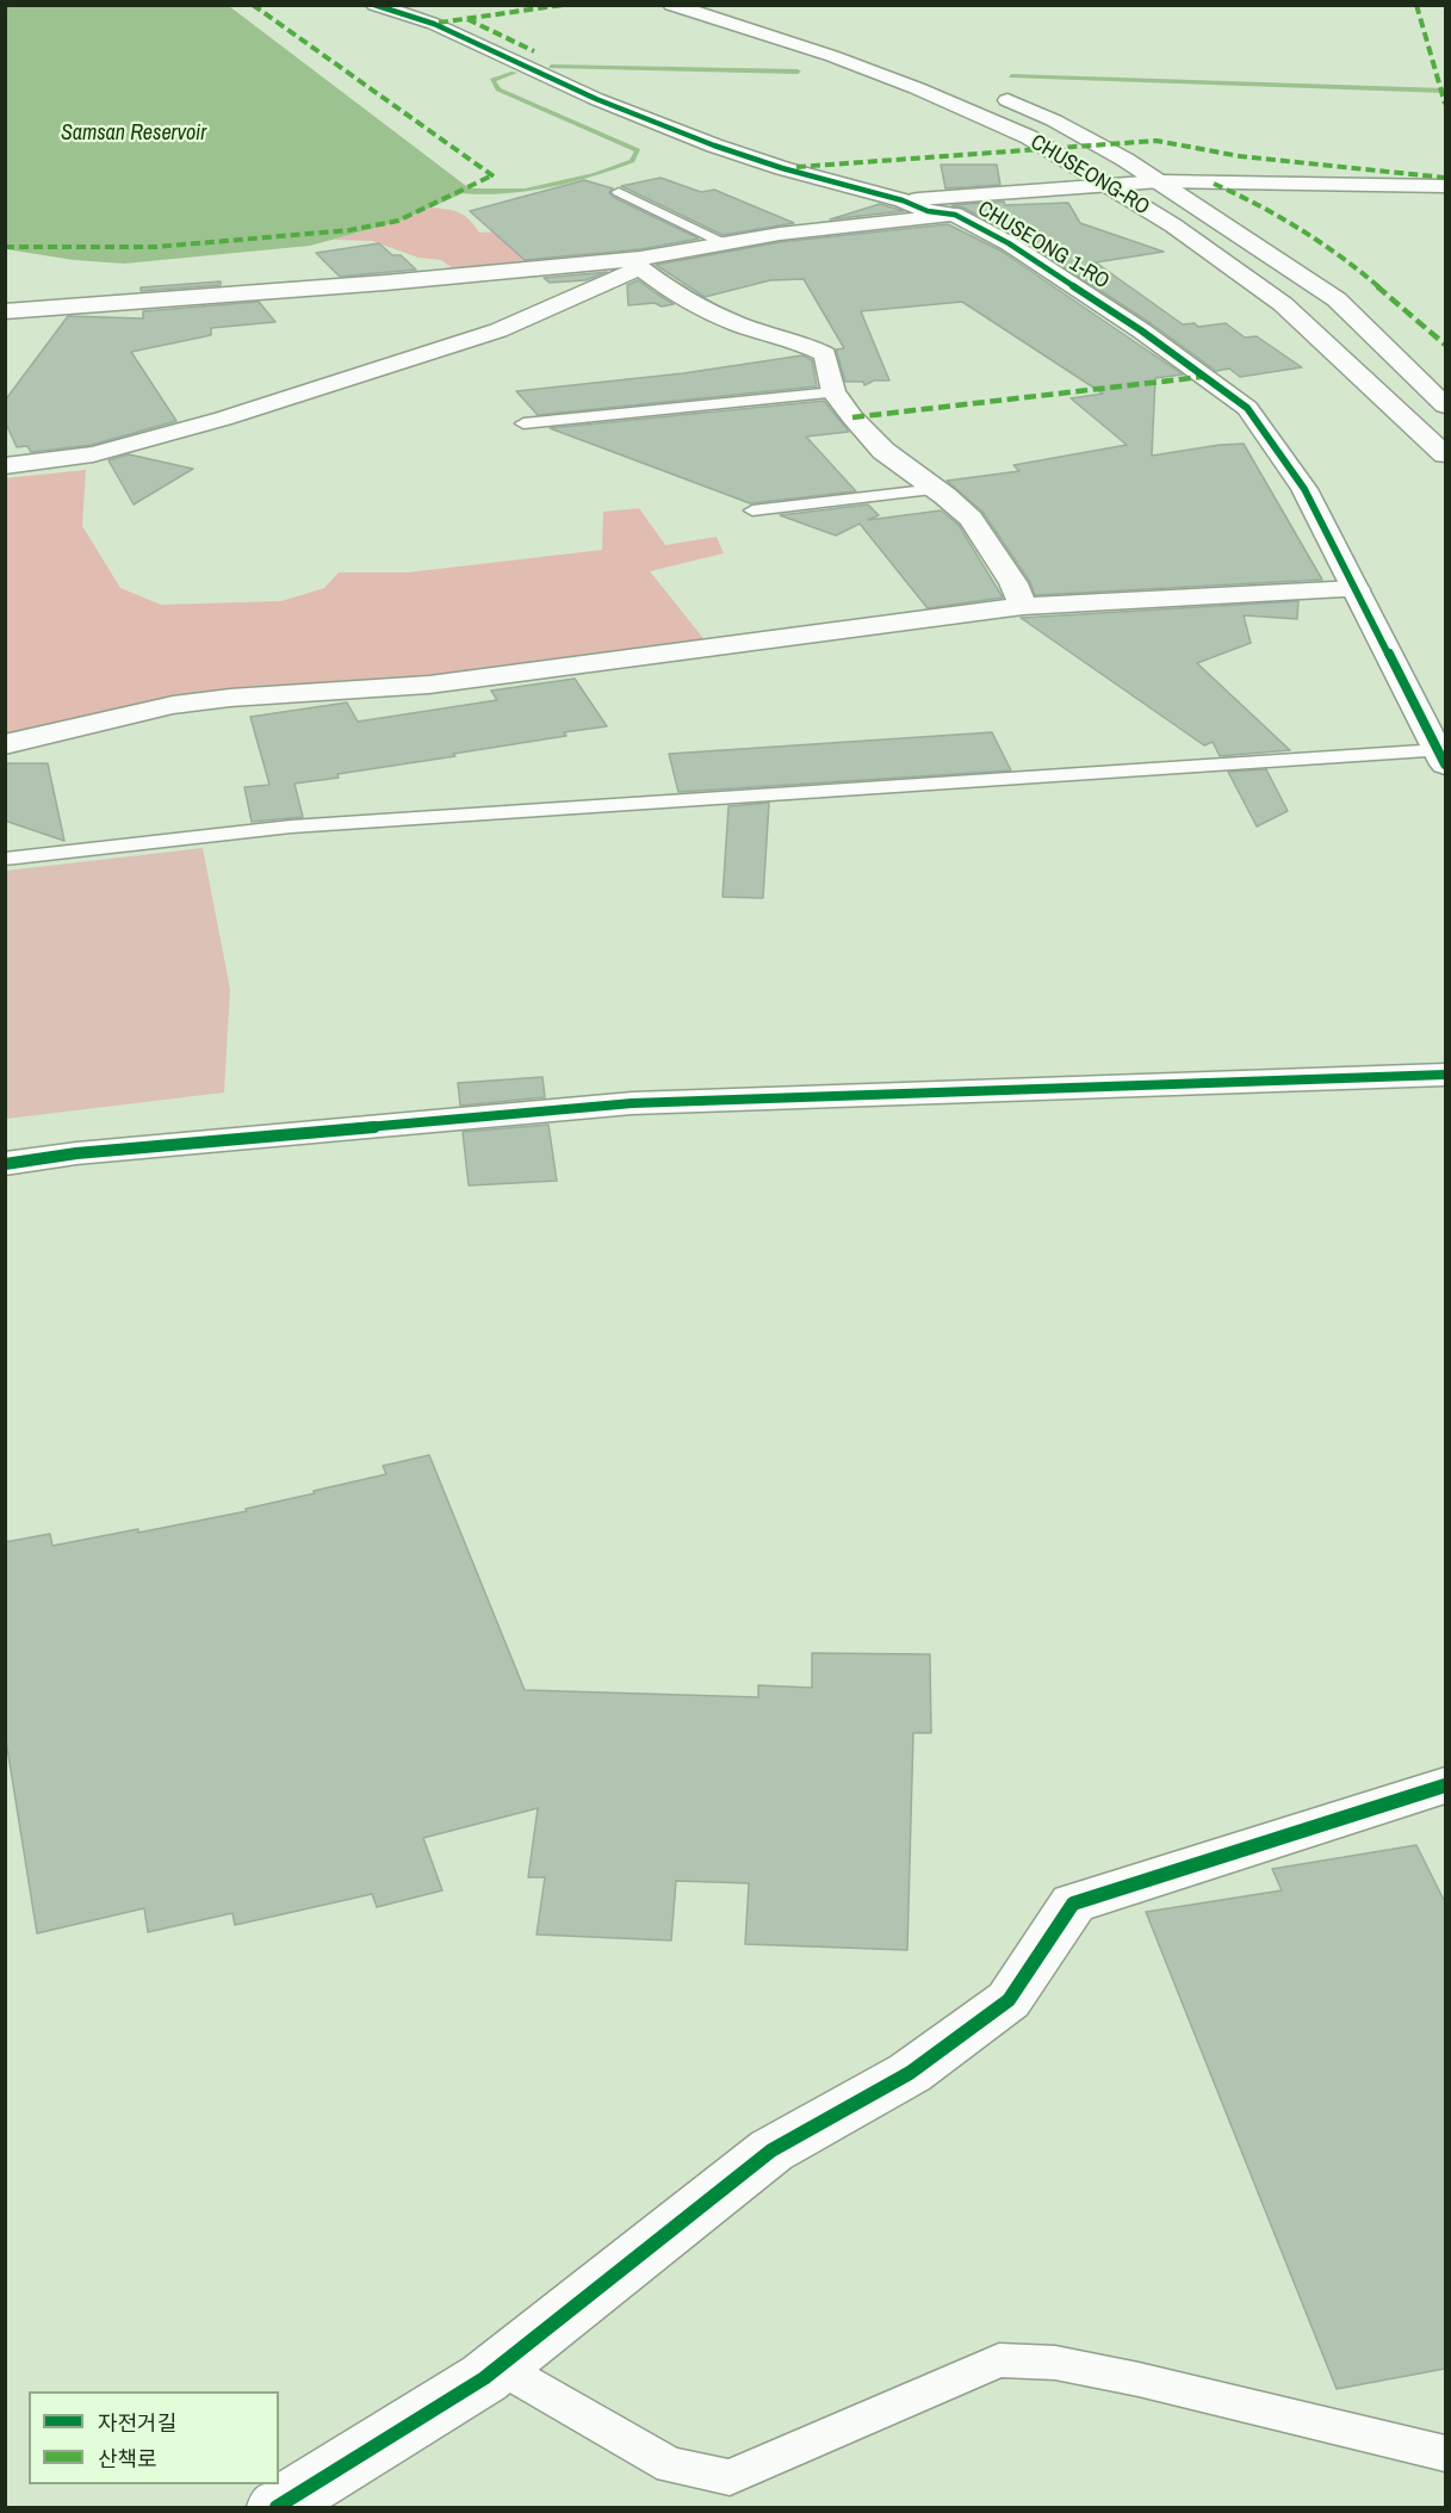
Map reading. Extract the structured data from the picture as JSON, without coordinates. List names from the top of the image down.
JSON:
{
  "streets": {
    "street": ["CHUSEONG-RO", "CHUSEONG 1-RO"]
  },
  "water": ["Samsan Reservoir"],
  "legend": ["자전거길", "산책로"]
}
